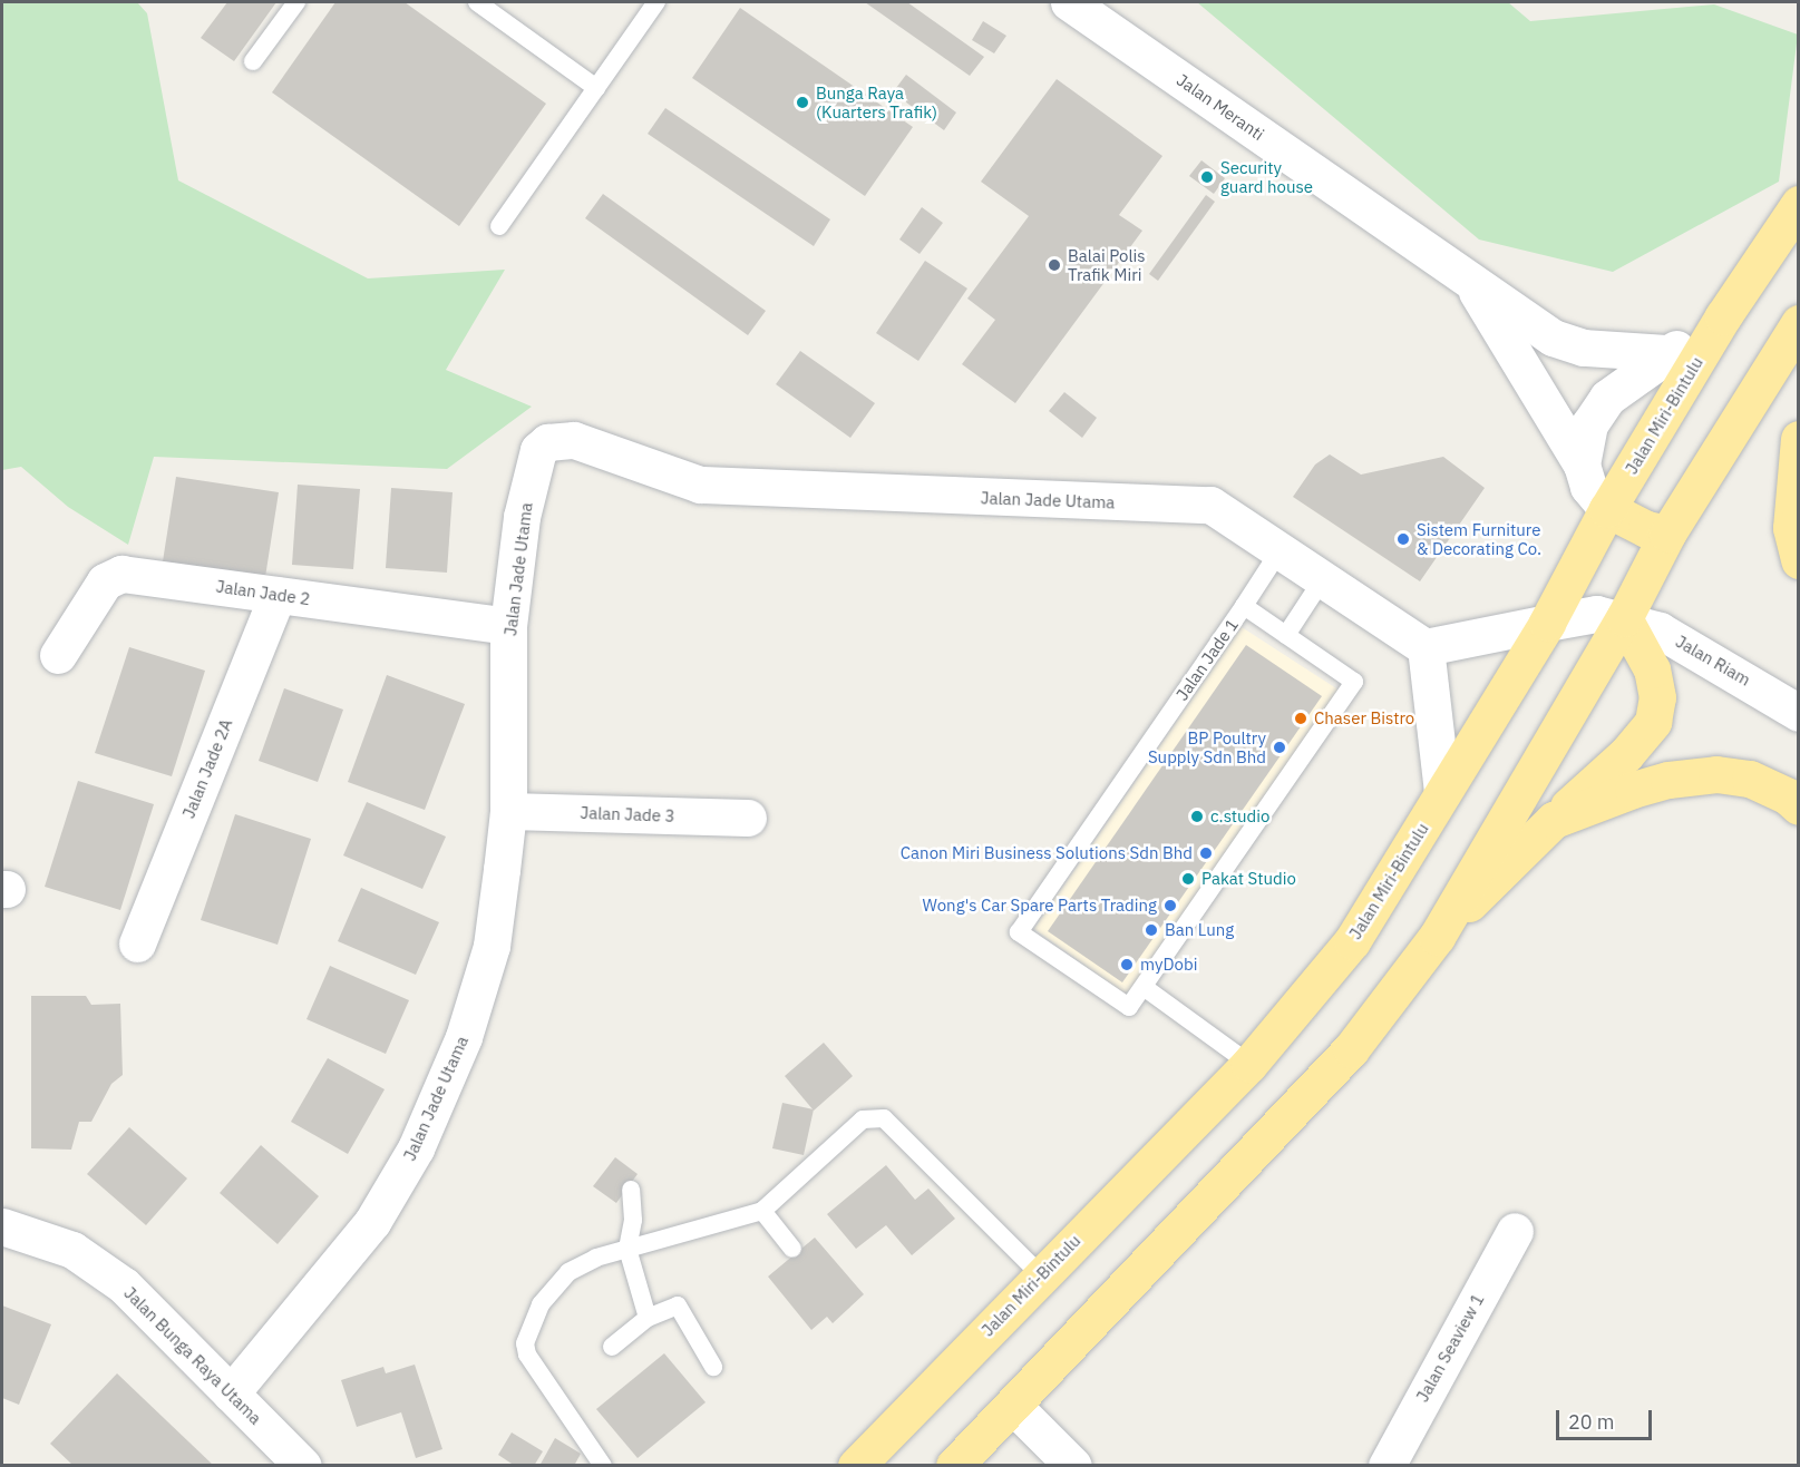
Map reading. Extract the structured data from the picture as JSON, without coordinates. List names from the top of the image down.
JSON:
{
  "streets": {
    "highway": ["Jalan Miri-Bintulu"],
    "street": [
      "Jalan Meranti",
      "Jalan Jade Utama",
      "Jalan Jade 2",
      "Jalan Riam",
      "Jalan Jade 2A",
      "Jalan Jade 3",
      "Jalan Seaview 1",
      "Jalan Bunga Raya Utama"
    ],
    "lane": ["Jalan Jade 1"]
  },
  "crossings": [
    ["Jalan Meranti", "Jalan Miri-Bintulu"],
    ["Jalan Miri-Bintulu", "Jalan Riam"],
    ["Jalan Jade Utama", "Jalan Jade 2"],
    ["Jalan Jade Utama", "Jalan Jade 3"],
    ["Jalan Jade Utama", "Jalan Bunga Raya Utama"],
    ["Jalan Jade 2", "Jalan Jade 2A"]
  ],
  "places": [
    "Bunga Raya (Kuarters Trafik)",
    "Security guard house",
    "Balai Polis Trafik Miri",
    "Sistem Furniture & Decorating Co.",
    "Chaser Bistro",
    "BP Poultry Supply Sdn Bhd",
    "c.studio",
    "Canon Miri Business Solutions Sdn Bhd",
    "Pakat Studio",
    "Wong's Car Spare Parts Trading",
    "Ban Lung",
    "myDobi"
  ],
  "scale_bar": "20 m"
}
